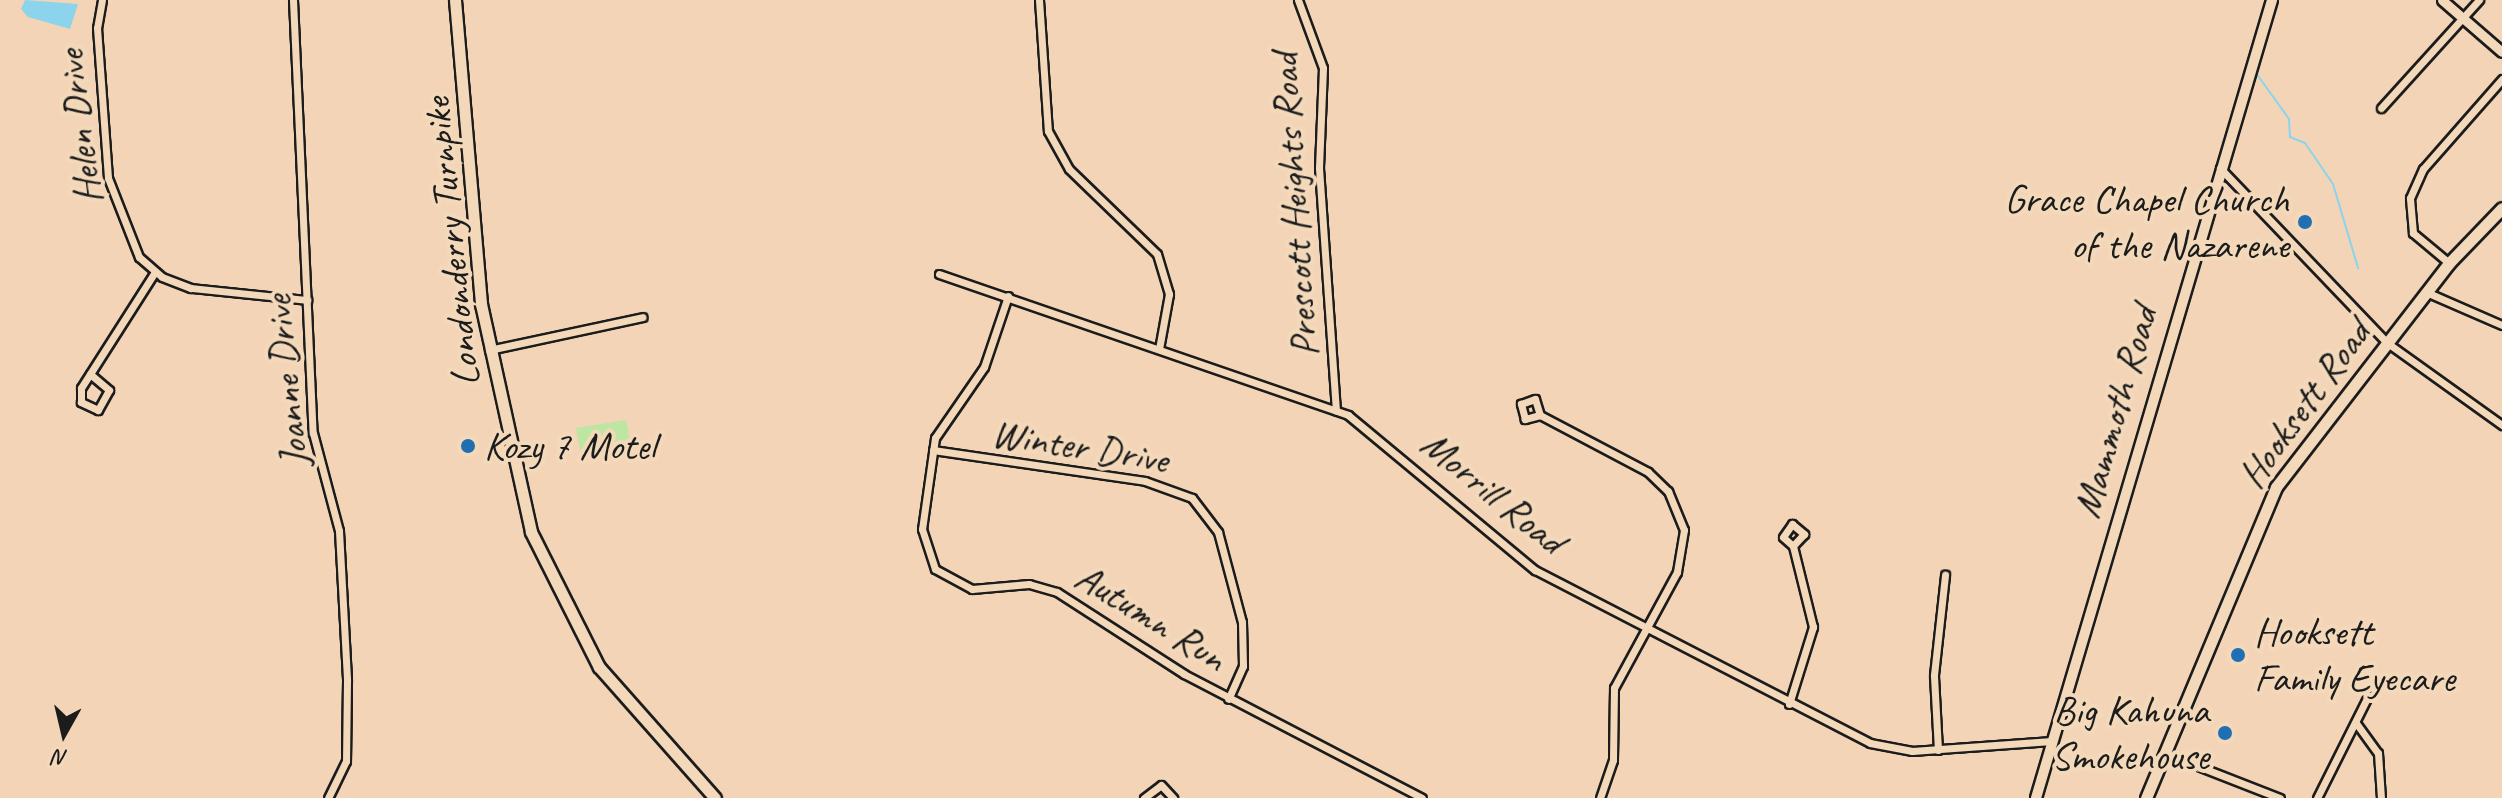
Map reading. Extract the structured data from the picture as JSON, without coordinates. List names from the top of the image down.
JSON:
{
  "streets": {
    "main road": ["Londonderry Turnpike", "Hooksett Road", "Mammoth Road"],
    "street": [
      "Helen Drive",
      "Prescott Heights Road",
      "Joanne Drive",
      "Winter Drive",
      "Morrill Road",
      "Autumn Run"
    ]
  },
  "crossings": [
    ["Helen Drive", "Joanne Drive"],
    ["Prescott Heights Road", "Morrill Road"],
    ["Mammoth Road", "Morrill Road"],
    ["Winter Drive", "Autumn Run"],
    ["Morrill Road", "Autumn Run"]
  ],
  "places": [
    "Grace Chapel Church of the Nazarene",
    "Kozy 7 Motel",
    "Hooksett Family Eyecare",
    "Big Kahuna Smokehouse"
  ],
  "north": "bottom"
}
